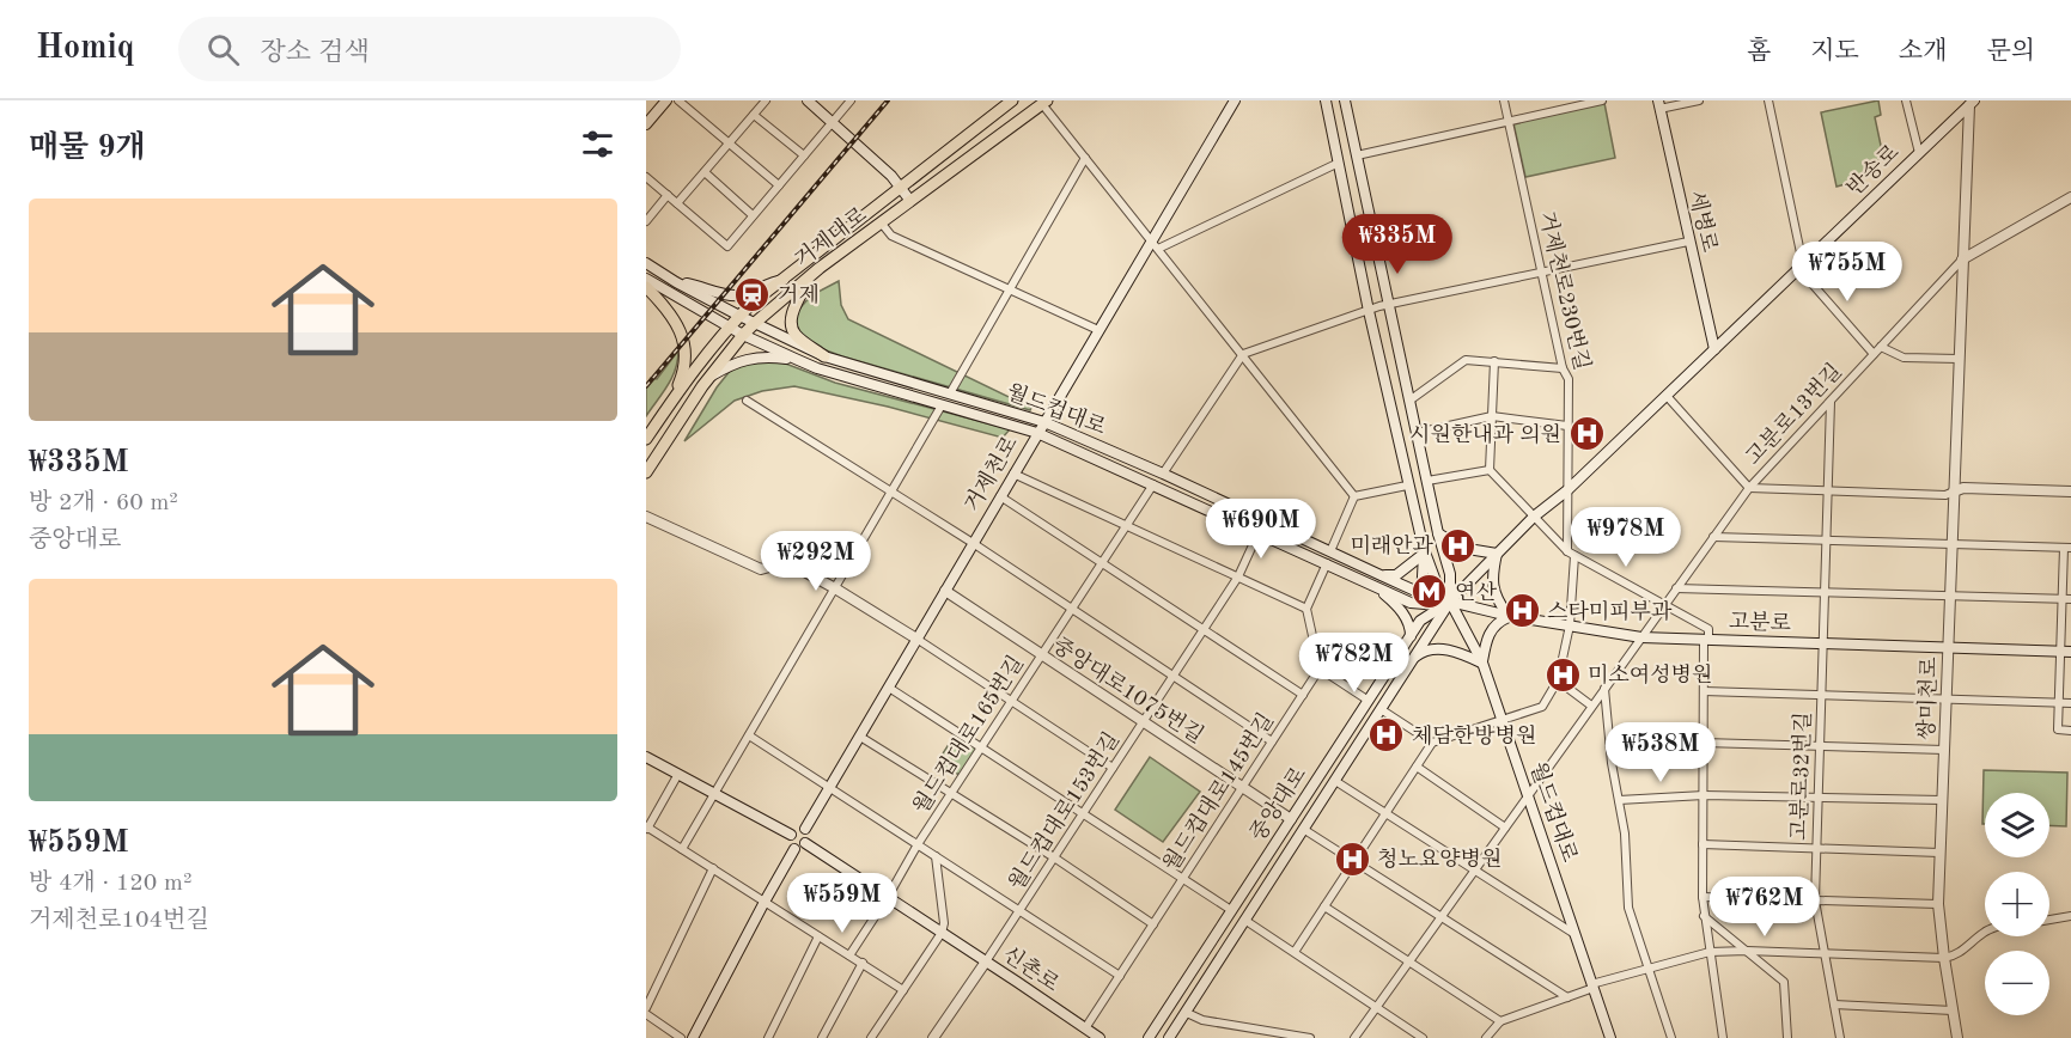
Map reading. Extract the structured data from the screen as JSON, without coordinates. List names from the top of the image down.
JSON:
{
  "streets": {
    "main road": [
      "반송로",
      "세병로",
      "거제대로",
      "월드컵대로",
      "거제천로",
      "고분로",
      "중앙대로",
      "신촌로"
    ],
    "street": [
      "거제천로230번길",
      "고분로13번길",
      "중앙대로1075번길",
      "쌍미천로",
      "월드컵대로165번길",
      "고분로32번길",
      "월드컵대로145번길",
      "월드컵대로153번길"
    ]
  },
  "crossings": [
    ["반송로", "세병로"],
    ["반송로", "거제천로230번길"],
    ["반송로", "월드컵대로"],
    ["반송로", "고분로"],
    ["반송로", "쌍미천로"],
    ["반송로", "중앙대로"],
    ["거제대로", "월드컵대로"],
    ["거제천로230번길", "고분로"],
    ["월드컵대로", "고분로13번길"],
    ["월드컵대로", "거제천로"],
    ["월드컵대로", "고분로"],
    ["월드컵대로", "월드컵대로165번길"],
    ["월드컵대로", "중앙대로"],
    ["월드컵대로", "월드컵대로153번길"],
    ["고분로13번길", "고분로"],
    ["고분로13번길", "쌍미천로"],
    ["고분로13번길", "고분로32번길"],
    ["거제천로", "중앙대로1075번길"],
    ["거제천로", "신촌로"],
    ["고분로", "쌍미천로"],
    ["고분로", "고분로32번길"],
    ["고분로", "중앙대로"],
    ["중앙대로1075번길", "월드컵대로165번길"],
    ["중앙대로1075번길", "월드컵대로145번길"],
    ["중앙대로1075번길", "중앙대로"],
    ["중앙대로1075번길", "월드컵대로153번길"],
    ["월드컵대로165번길", "신촌로"],
    ["월드컵대로145번길", "신촌로"],
    ["월드컵대로153번길", "신촌로"]
  ],
  "places": {
    "station": ["거제"],
    "hospital": [
      "시원한내과 의원",
      "미래안과",
      "스타미피부과",
      "미소여성병원",
      "체담한방병원",
      "청노요양병원"
    ],
    "metro station": ["연산"]
  },
  "page": {
    "header": "Homiq",
    "search": "장소 검색",
    "nav": [
      "홈",
      "지도",
      "소개",
      "문의"
    ],
    "heading": "매물 9개",
    "list": [
      {
        "name": "₩335M",
        "note": "방 2개 · 60 m² · 중앙대로"
      },
      {
        "name": "₩559M",
        "note": "방 4개 · 120 m² · 거제천로104번길"
      }
    ],
    "price": [
      "₩335M",
      "₩755M",
      "₩690M",
      "₩978M",
      "₩292M",
      "₩782M",
      "₩538M",
      "₩559M",
      "₩762M"
    ],
    "map_buttons": ["+", "−"]
  }
}
